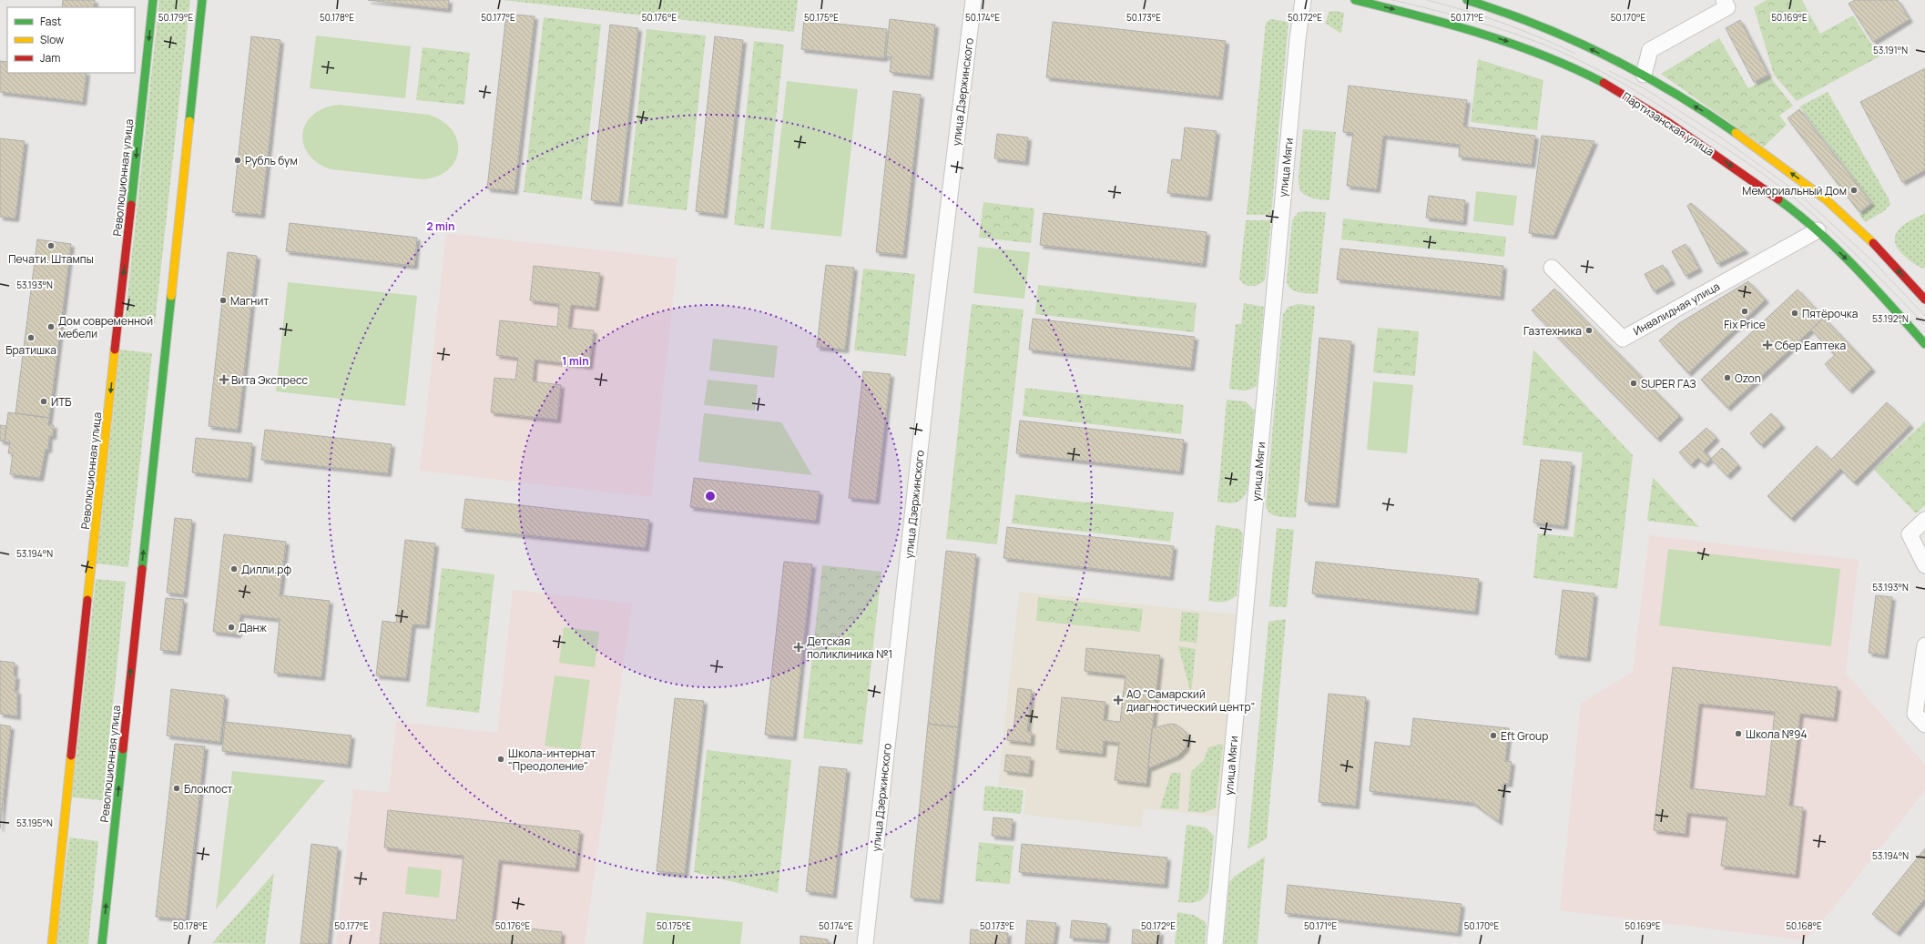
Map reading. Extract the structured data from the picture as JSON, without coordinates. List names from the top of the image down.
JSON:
{
  "streets": {
    "main road": ["Партизанская улица", "Революционная улица"],
    "street": ["улица Дзержинского", "улица Мяги", "Инвалидная улица"]
  },
  "crossings": [
    ["Партизанская улица", "Инвалидная улица"]
  ],
  "places": {
    "other": [
      "Рубль бум",
      "Мемориальный Дом",
      "Печати. Штампы",
      "Магнит",
      "Fix Price",
      "Пятёрочка",
      "Дом современной мебели",
      "Газтехника",
      "Братишка",
      "Ozon",
      "SUPER ГАЗ",
      "ИТБ",
      "Дилли.рф",
      "Данж",
      "Школа №94",
      "Eft Group",
      "Школа-интернат \"Преодоление\"",
      "Блокпост"
    ],
    "health": [
      "Сбер Еаптека",
      "Вита Экспресс",
      "Детская поликлиника №1",
      "АО \"Самарский диагностический центр\""
    ]
  },
  "legend": ["Fast", "Slow", "Jam"],
  "coordinates": [
    "50.179°E",
    "50.178°E",
    "50.177°E",
    "50.176°E",
    "50.175°E",
    "50.174°E",
    "50.173°E",
    "50.172°E",
    "50.171°E",
    "50.170°E",
    "50.169°E",
    "53.191°N",
    "53.193°N",
    "53.192°N",
    "53.194°N",
    "53.195°N",
    "50.168°E"
  ],
  "rings": ["2 min", "1 min"]
}
